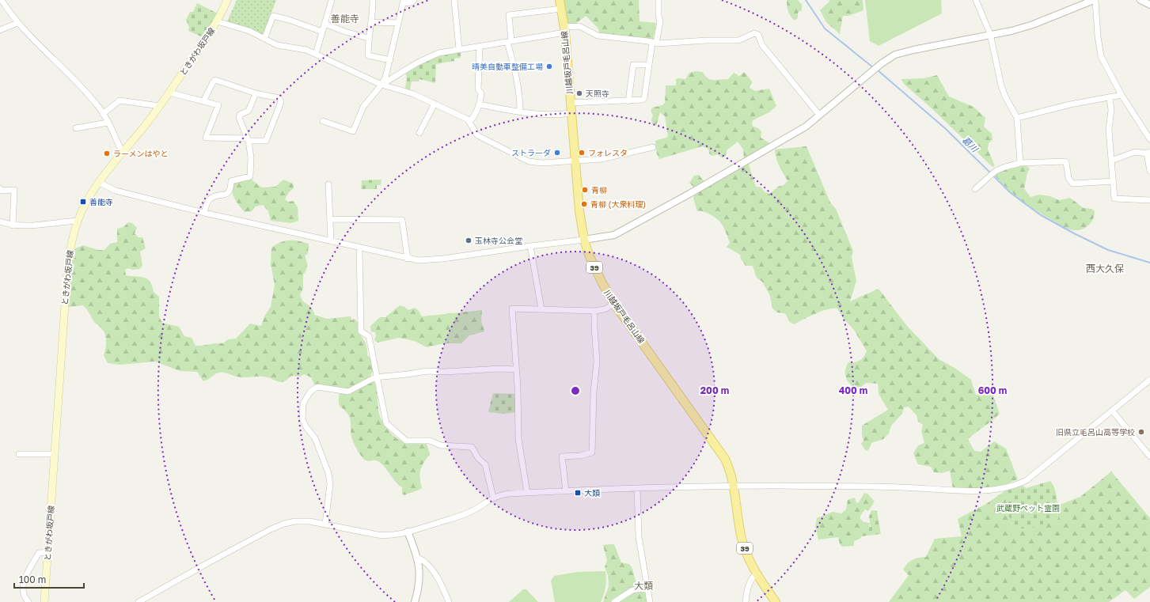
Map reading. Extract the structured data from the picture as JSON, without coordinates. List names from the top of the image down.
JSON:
{
  "streets": {
    "main road": ["ときがわ坂戸線", "川越坂戸毛呂山線", "39"]
  },
  "districts": ["善能寺", "西大久保", "大類"],
  "water": ["葛川"],
  "parks": ["武蔵野ペット霊園"],
  "places": {
    "other": [
      "晴美自動車整備工場",
      "天照寺",
      "ストラーダ",
      "フォレスタ",
      "ラーメンはやと",
      "青柳",
      "青柳 (大衆料理)",
      "玉林寺公会堂",
      "旧県立毛呂山高等学校"
    ],
    "transit": ["善能寺", "大類"]
  },
  "scale_bar": "100 m",
  "rings": ["200 m", "400 m", "600 m"]
}
